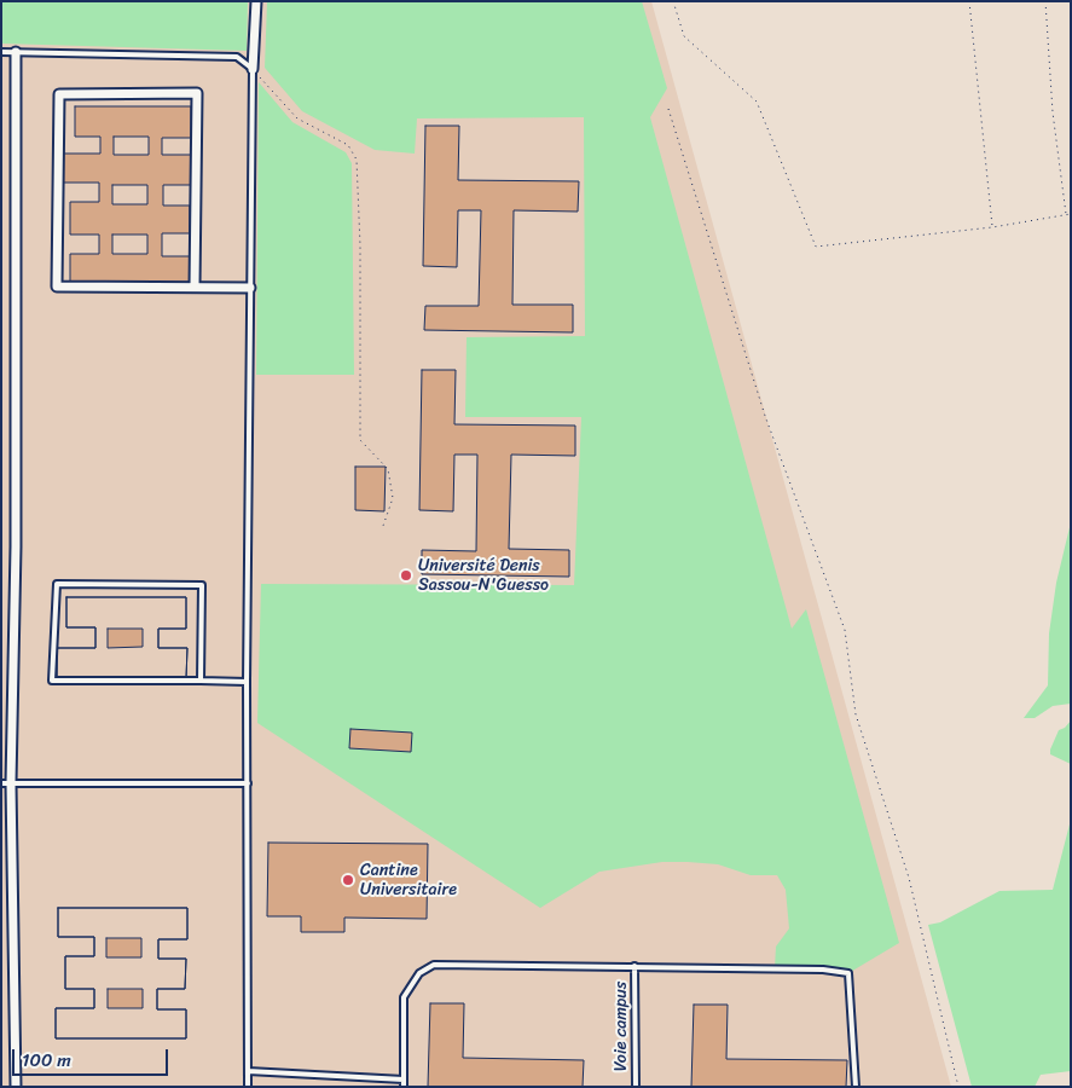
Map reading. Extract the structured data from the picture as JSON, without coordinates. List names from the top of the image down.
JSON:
{
  "streets": {
    "lane": ["Voie campus"]
  },
  "places": ["Université Denis Sassou-N'Guesso", "Cantine Universitaire"],
  "scale_bar": "100 m"
}
